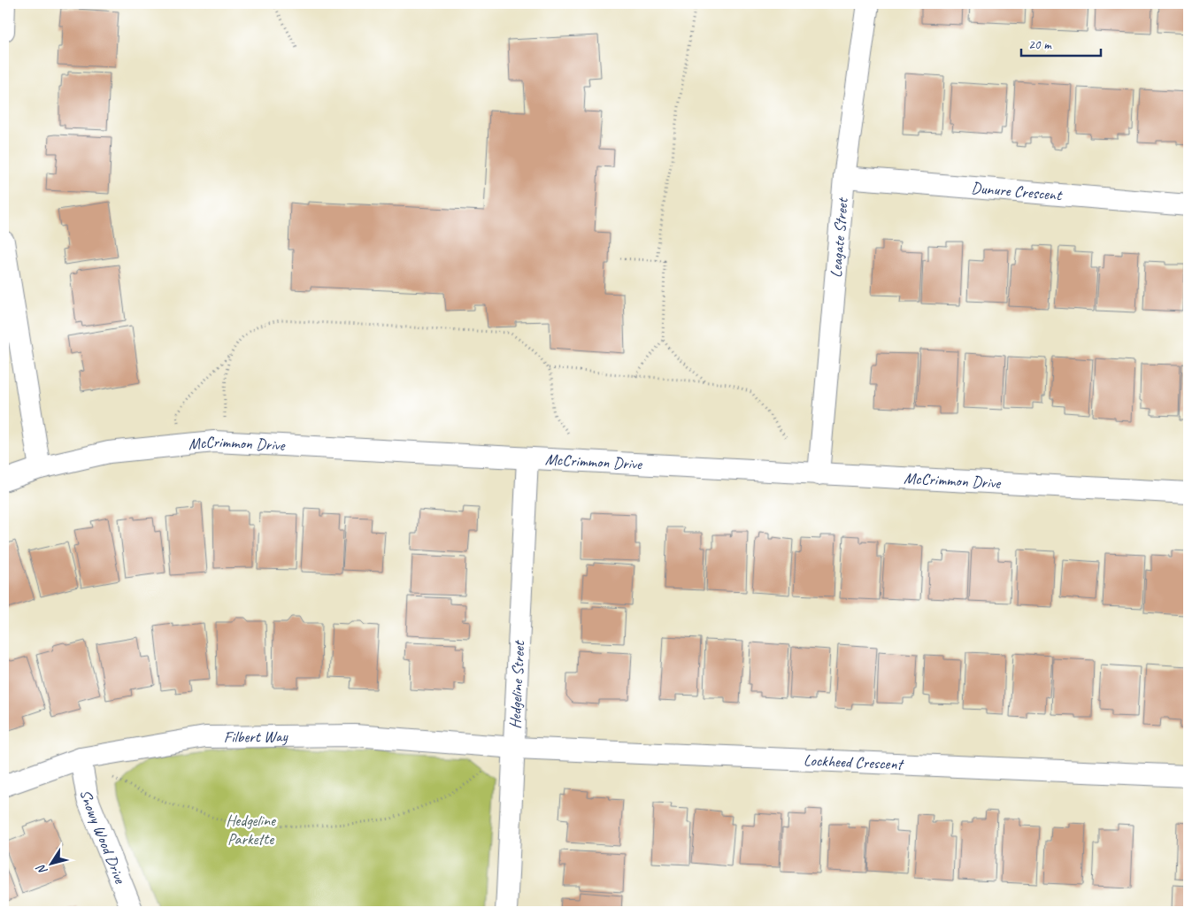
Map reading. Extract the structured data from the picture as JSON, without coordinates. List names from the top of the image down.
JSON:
{
  "streets": {
    "street": [
      "Dunure Crescent",
      "Leagate Street",
      "McCrimmon Drive",
      "Hedgeline Street",
      "Filbert Way",
      "Lockheed Crescent",
      "Snowy Wood Drive"
    ]
  },
  "crossings": [
    ["Dunure Crescent", "Leagate Street"],
    ["Leagate Street", "McCrimmon Drive"],
    ["McCrimmon Drive", "Hedgeline Street"],
    ["Hedgeline Street", "Filbert Way"],
    ["Hedgeline Street", "Lockheed Crescent"],
    ["Filbert Way", "Lockheed Crescent"],
    ["Filbert Way", "Snowy Wood Drive"]
  ],
  "parks": ["Hedgeline Parkette"],
  "scale_bar": "20 m",
  "north": "bottom left"
}
